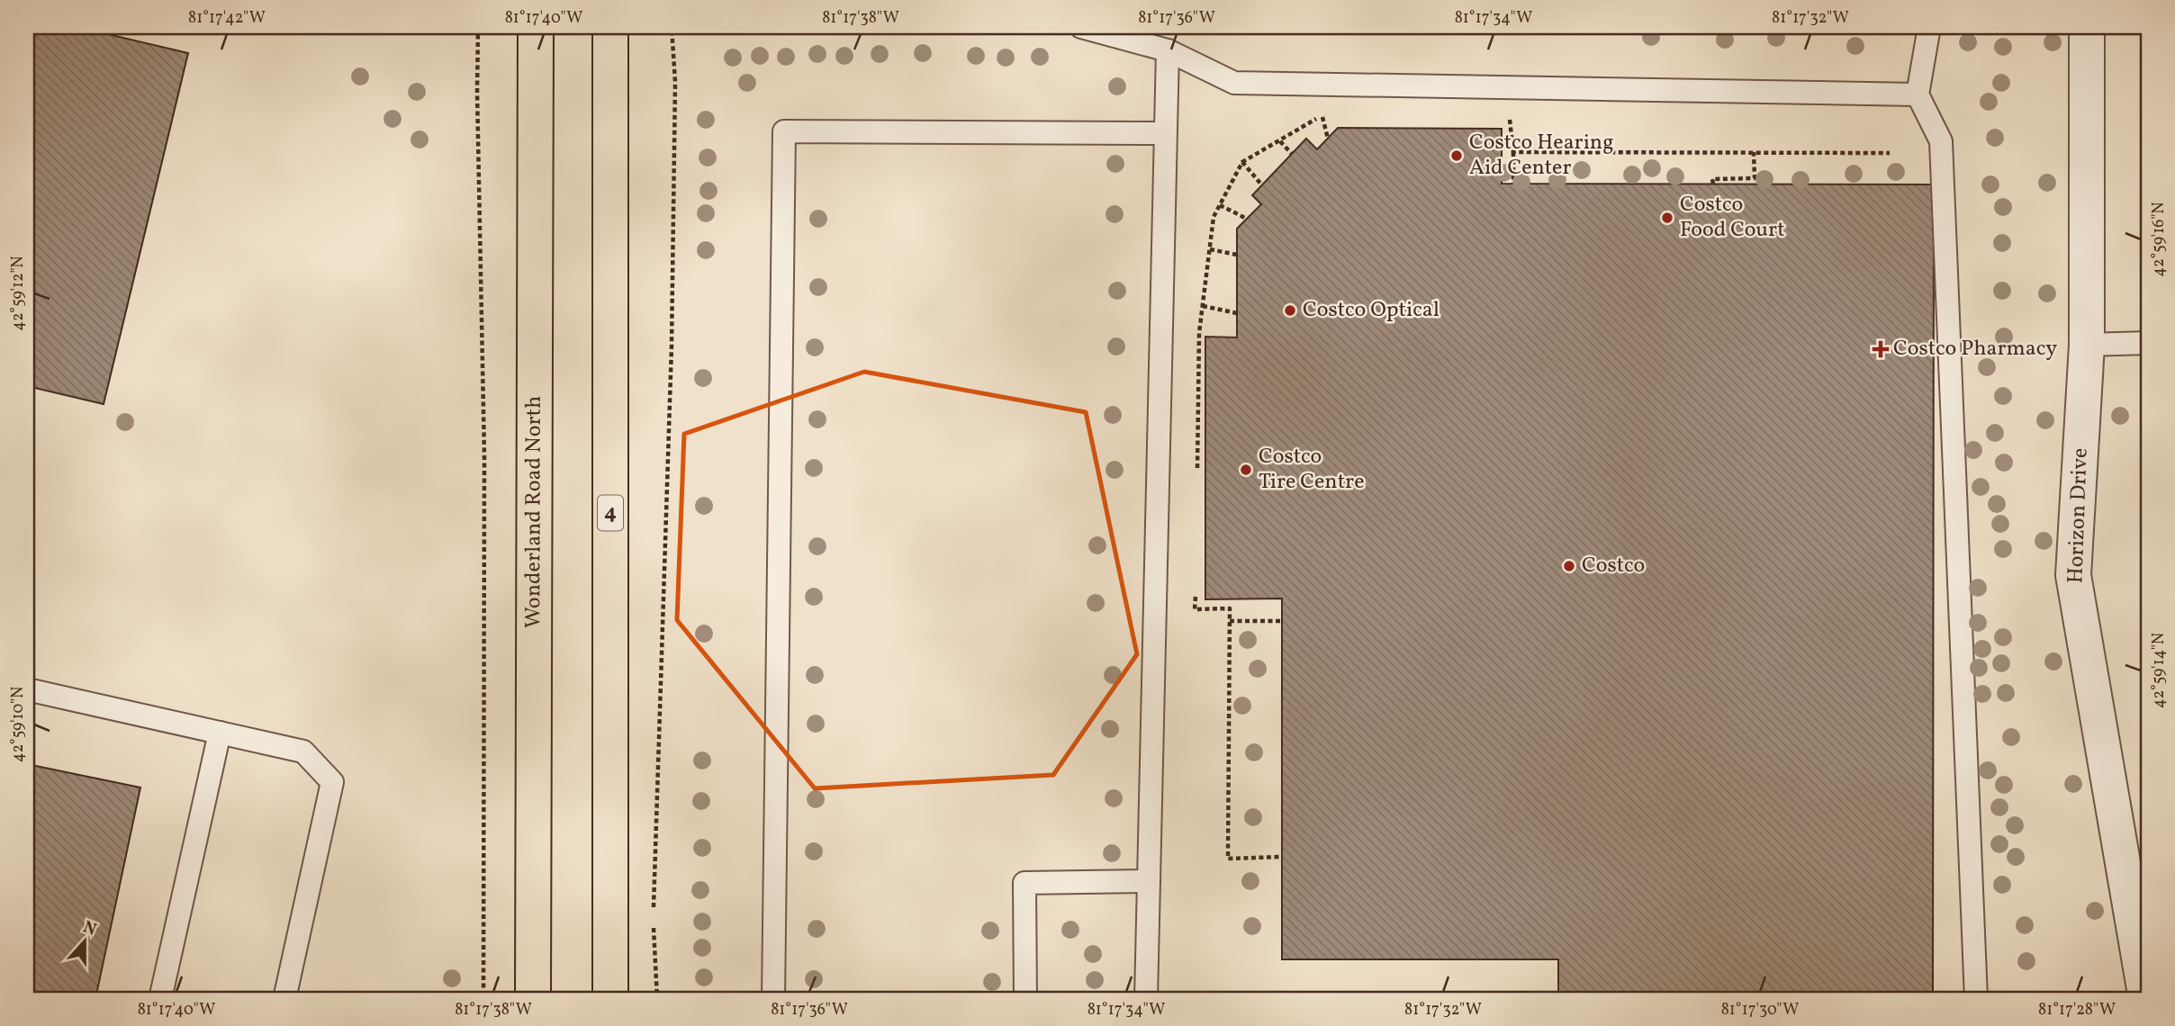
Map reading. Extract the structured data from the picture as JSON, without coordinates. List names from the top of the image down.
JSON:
{
  "streets": {
    "main road": ["Wonderland Road North", "4"],
    "street": ["Horizon Drive"]
  },
  "places": {
    "other": [
      "Costco Hearing Aid Center",
      "Costco Food Court",
      "Costco Optical",
      "Costco Tire Centre",
      "Costco"
    ],
    "health": ["Costco Pharmacy"]
  },
  "north": "top",
  "coordinates": [
    "81°17'42\"W",
    "81°17'40\"W",
    "81°17'38\"W",
    "81°17'36\"W",
    "81°17'34\"W",
    "81°17'32\"W",
    "42°59'16\"N",
    "42°59'12\"N",
    "42°59'14\"N",
    "42°59'10\"N",
    "81°17'30\"W",
    "81°17'28\"W"
  ]
}
